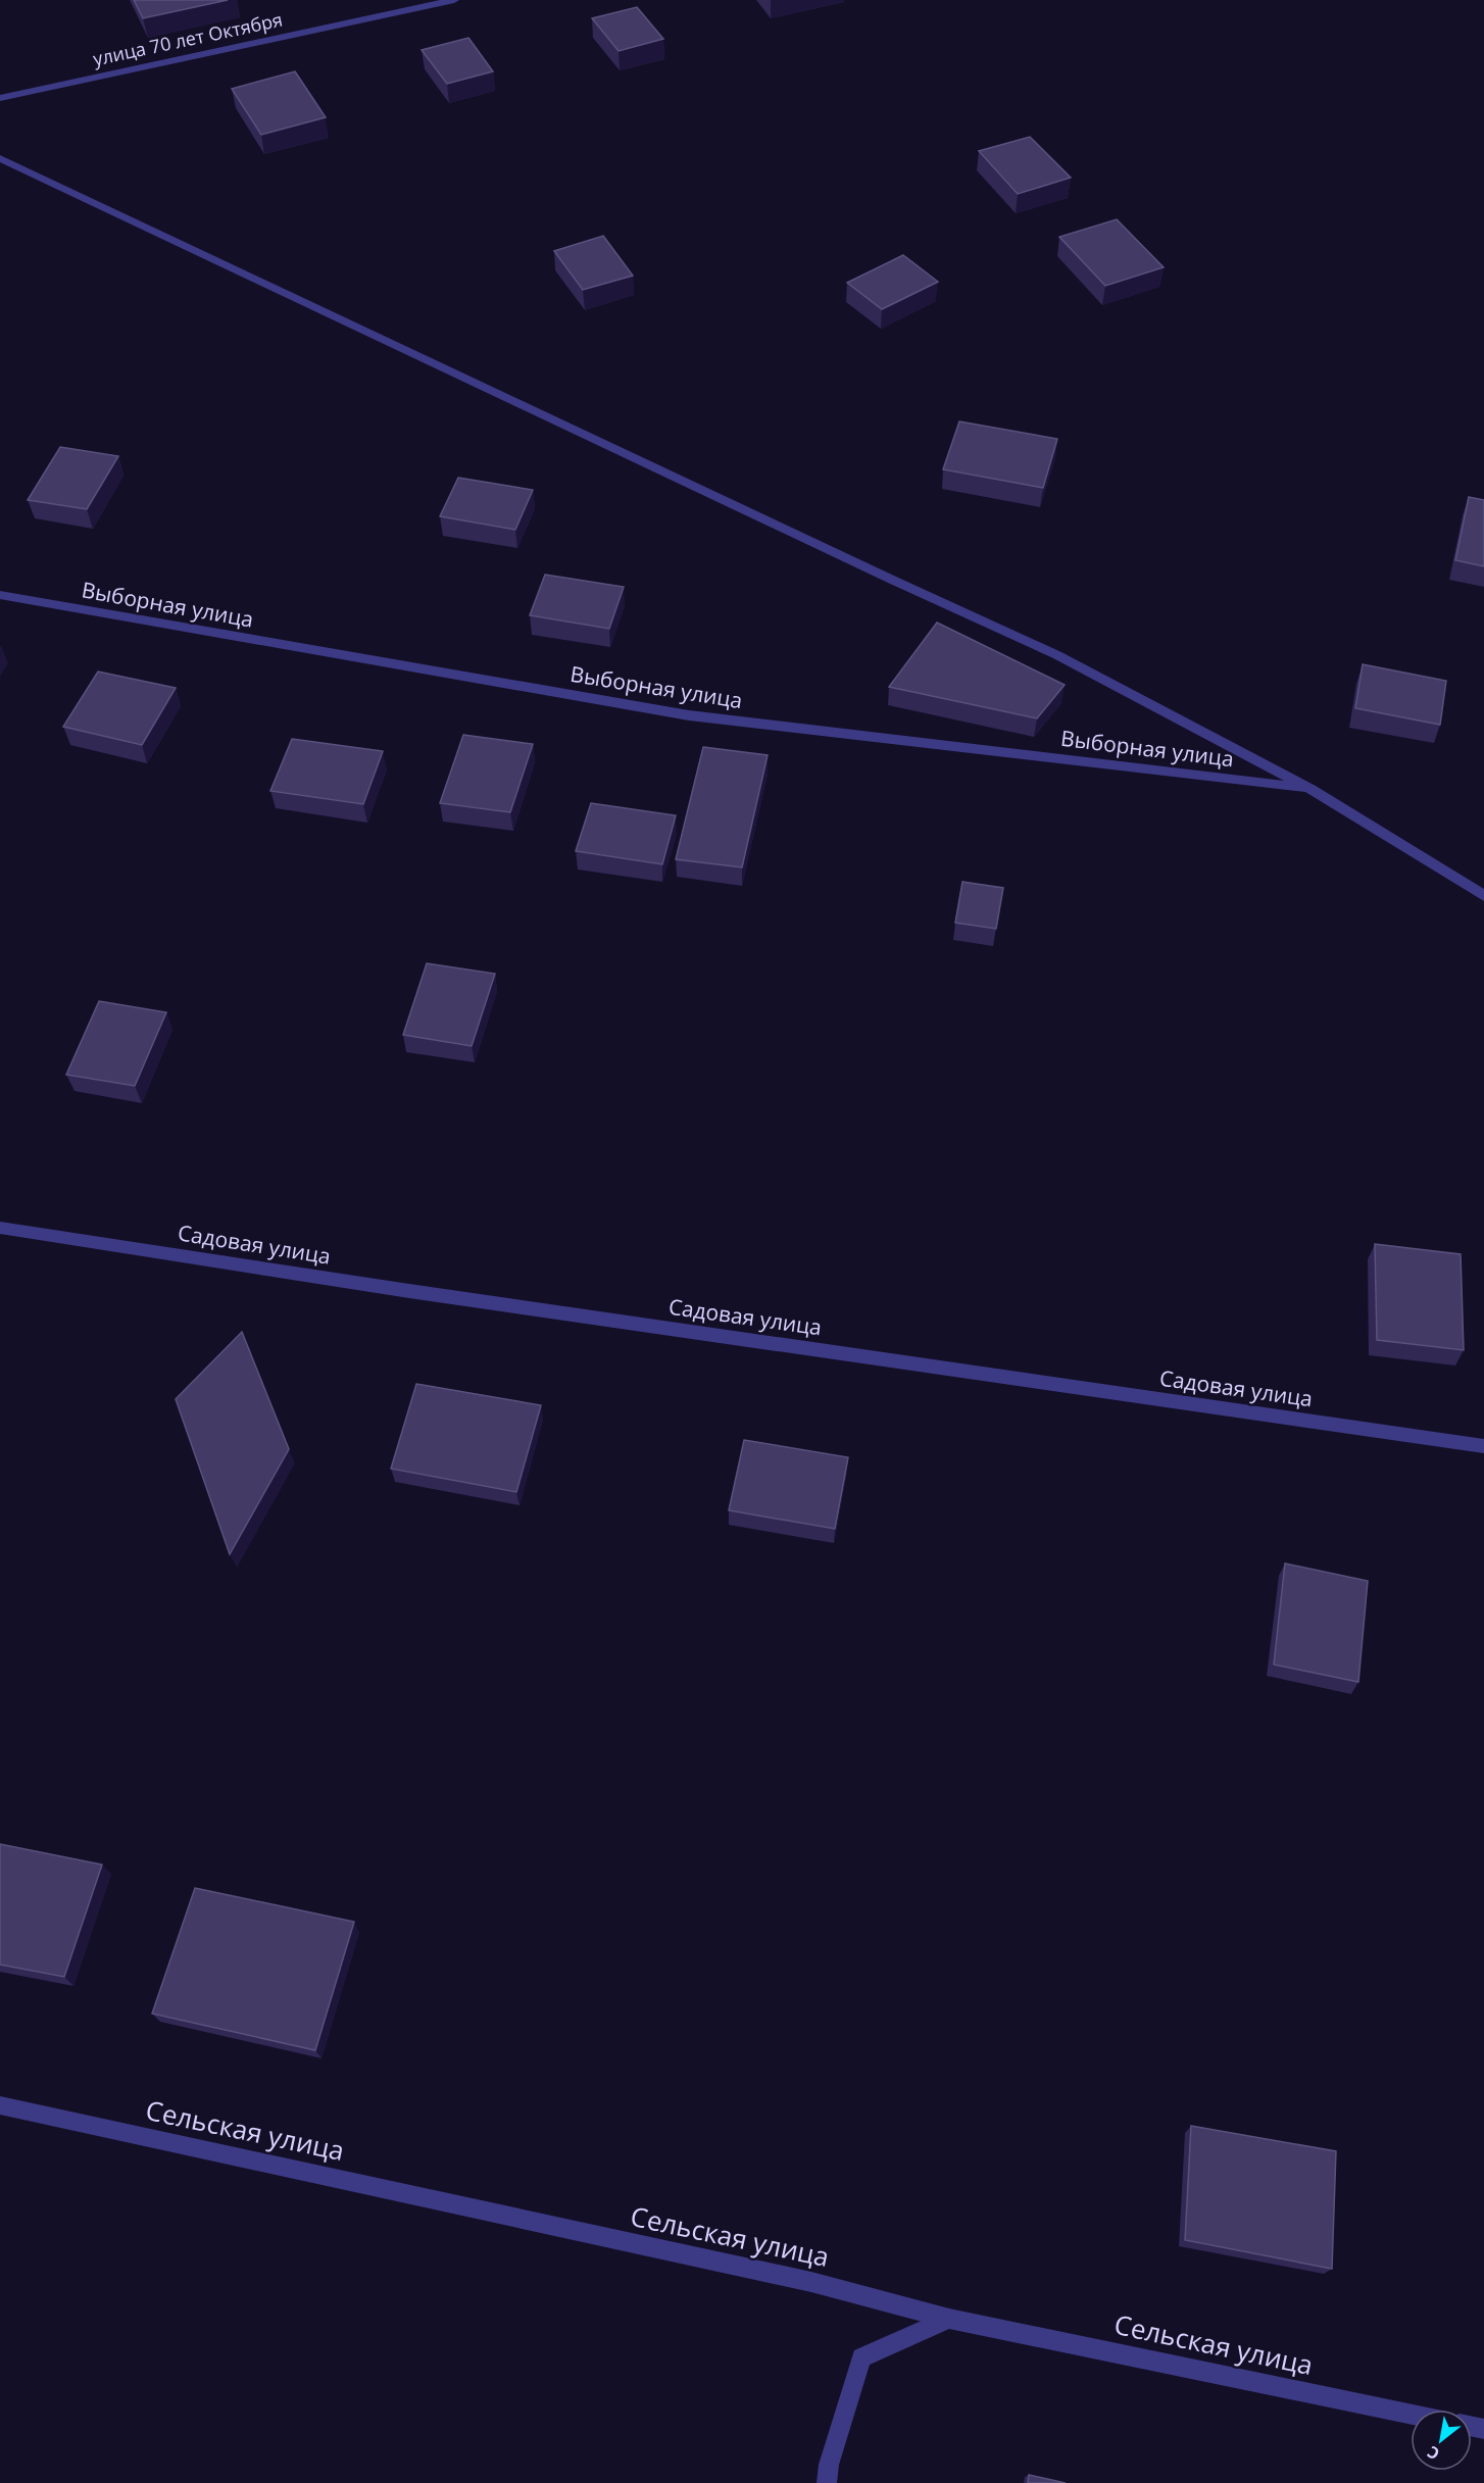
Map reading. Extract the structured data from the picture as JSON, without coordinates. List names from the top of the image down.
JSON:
{
  "streets": {
    "street": [
      "улица 70 лет Октября",
      "Выборная улица",
      "Садовая улица",
      "Сельская улица"
    ]
  },
  "north": "bottom left"
}
